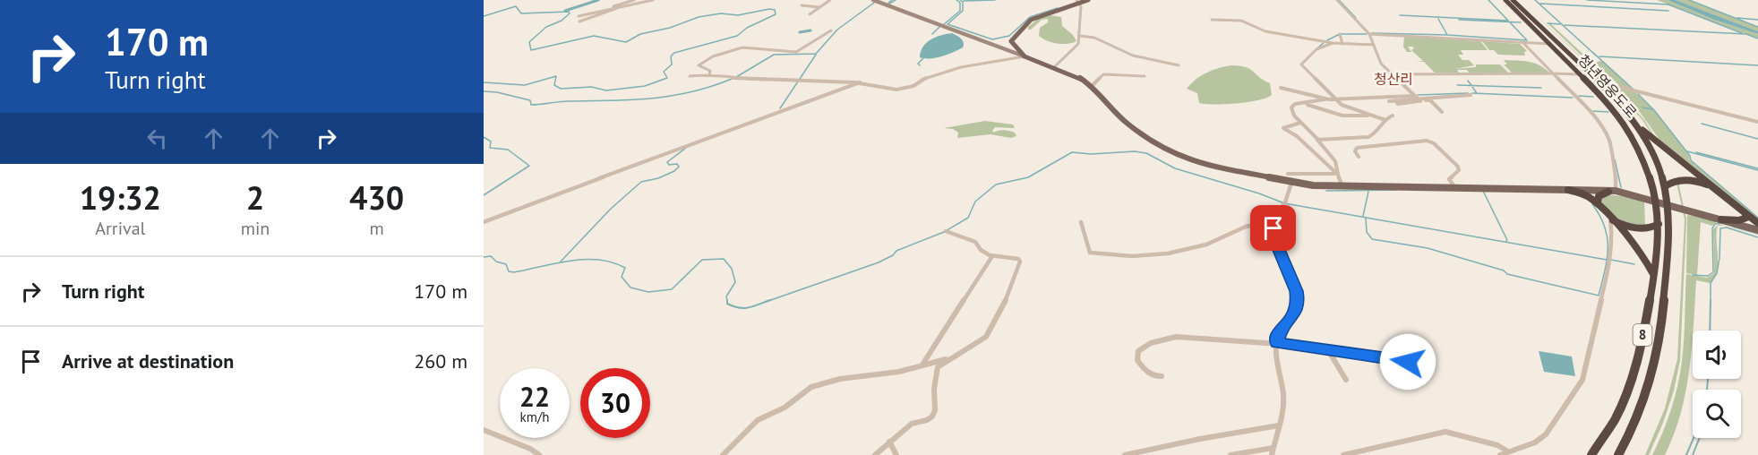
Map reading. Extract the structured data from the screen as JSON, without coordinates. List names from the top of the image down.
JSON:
{
  "streets": {
    "highway": ["청년영웅도로", "8"]
  },
  "districts": ["청산리"],
  "page": {
    "turn": ["170 m", "Turn right"],
    "eta": [
      "19:32",
      "Arrival",
      "2",
      "min",
      "430",
      "m"
    ],
    "list": [
      {
        "name": "Turn right",
        "value": "170 m"
      },
      {
        "name": "Arrive at destination",
        "value": "260 m"
      }
    ],
    "speed": "22 km/h",
    "limit": "30"
  }
}
